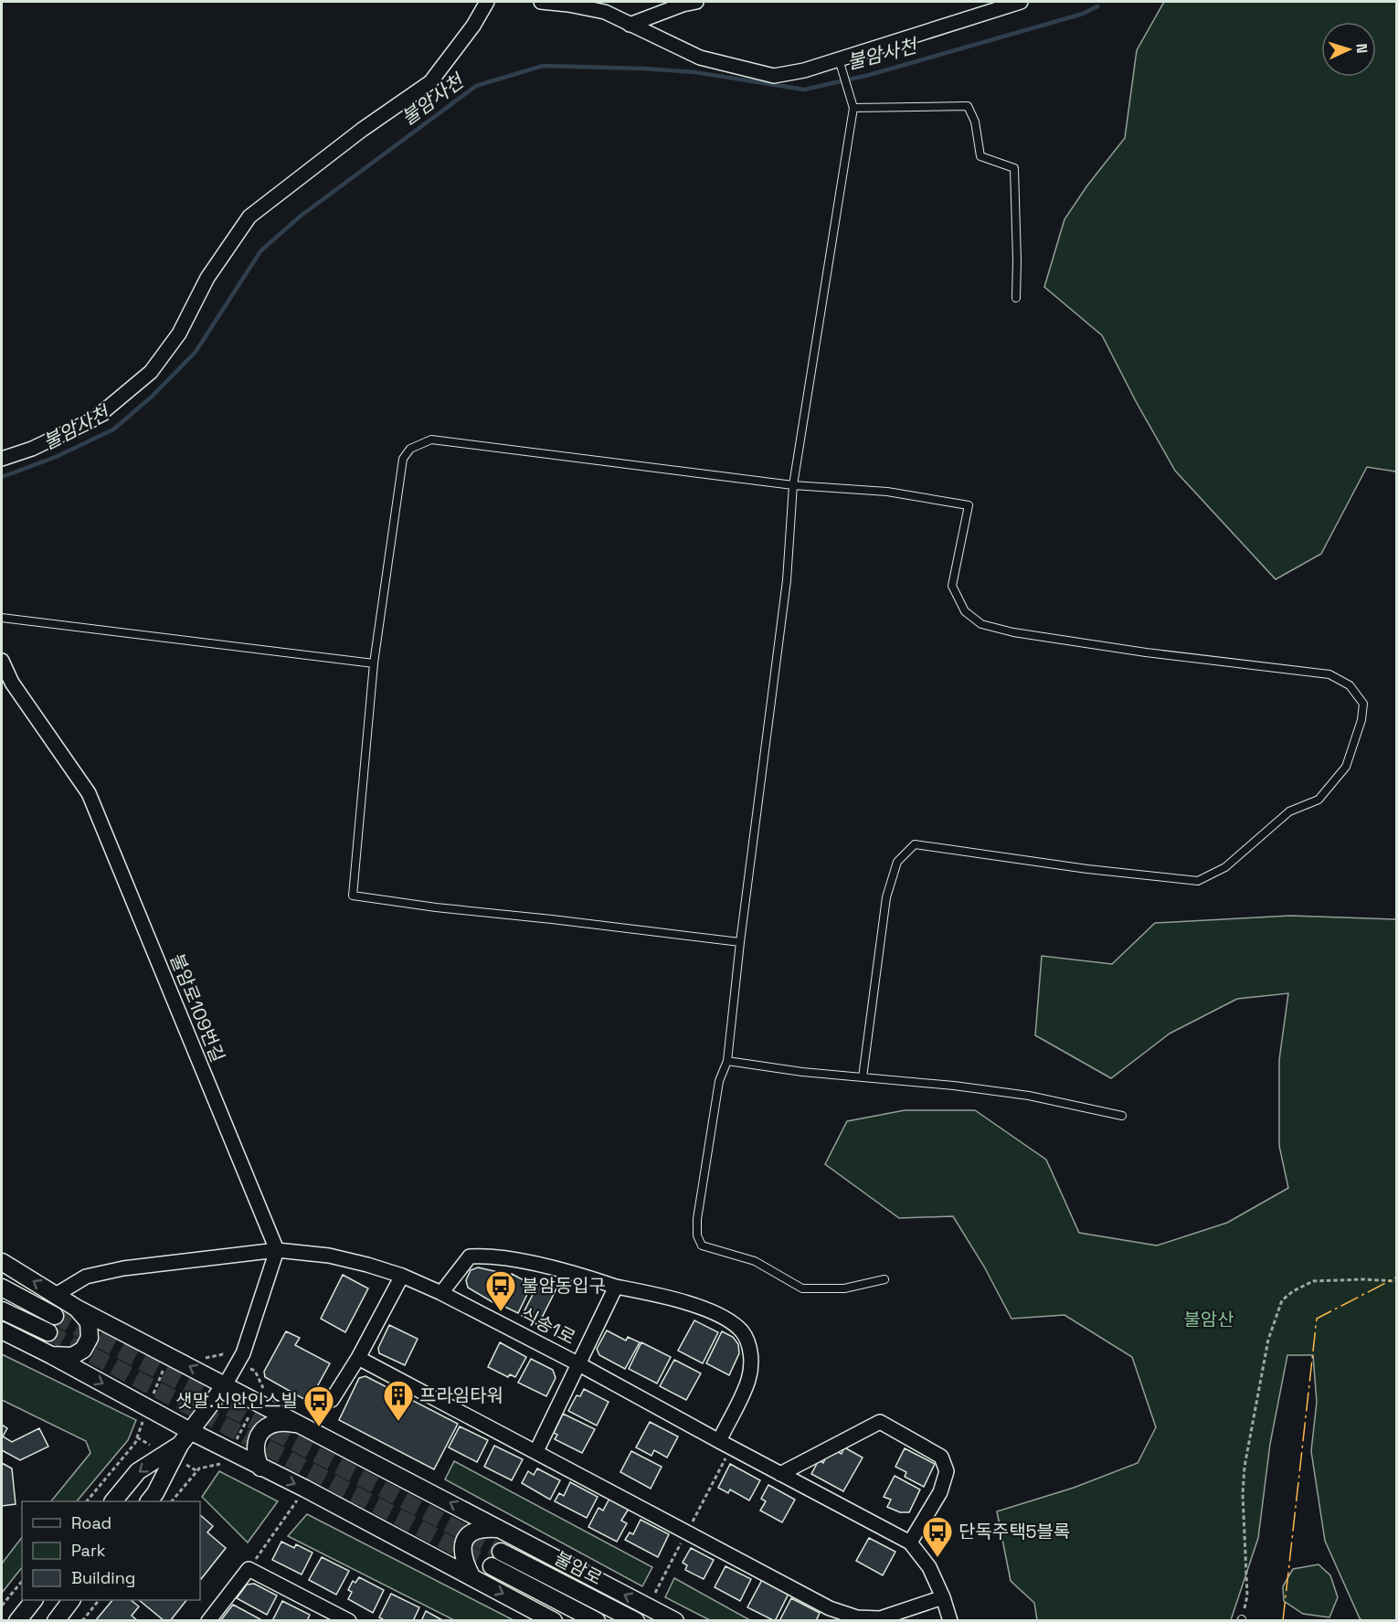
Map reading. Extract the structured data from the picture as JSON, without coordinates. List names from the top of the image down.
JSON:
{
  "streets": {
    "street": ["불암로109번길", "식송1로", "불암로"]
  },
  "crossings": [
    ["불암로109번길", "식송1로"]
  ],
  "water": ["불암사천"],
  "parks": ["불암산"],
  "places": {
    "bus stop": ["불암동입구", "샛말.신안인스빌", "단독주택5블록"],
    "building": ["프라임타워"]
  },
  "legend": ["Road", "Park", "Building"],
  "north": "right"
}
